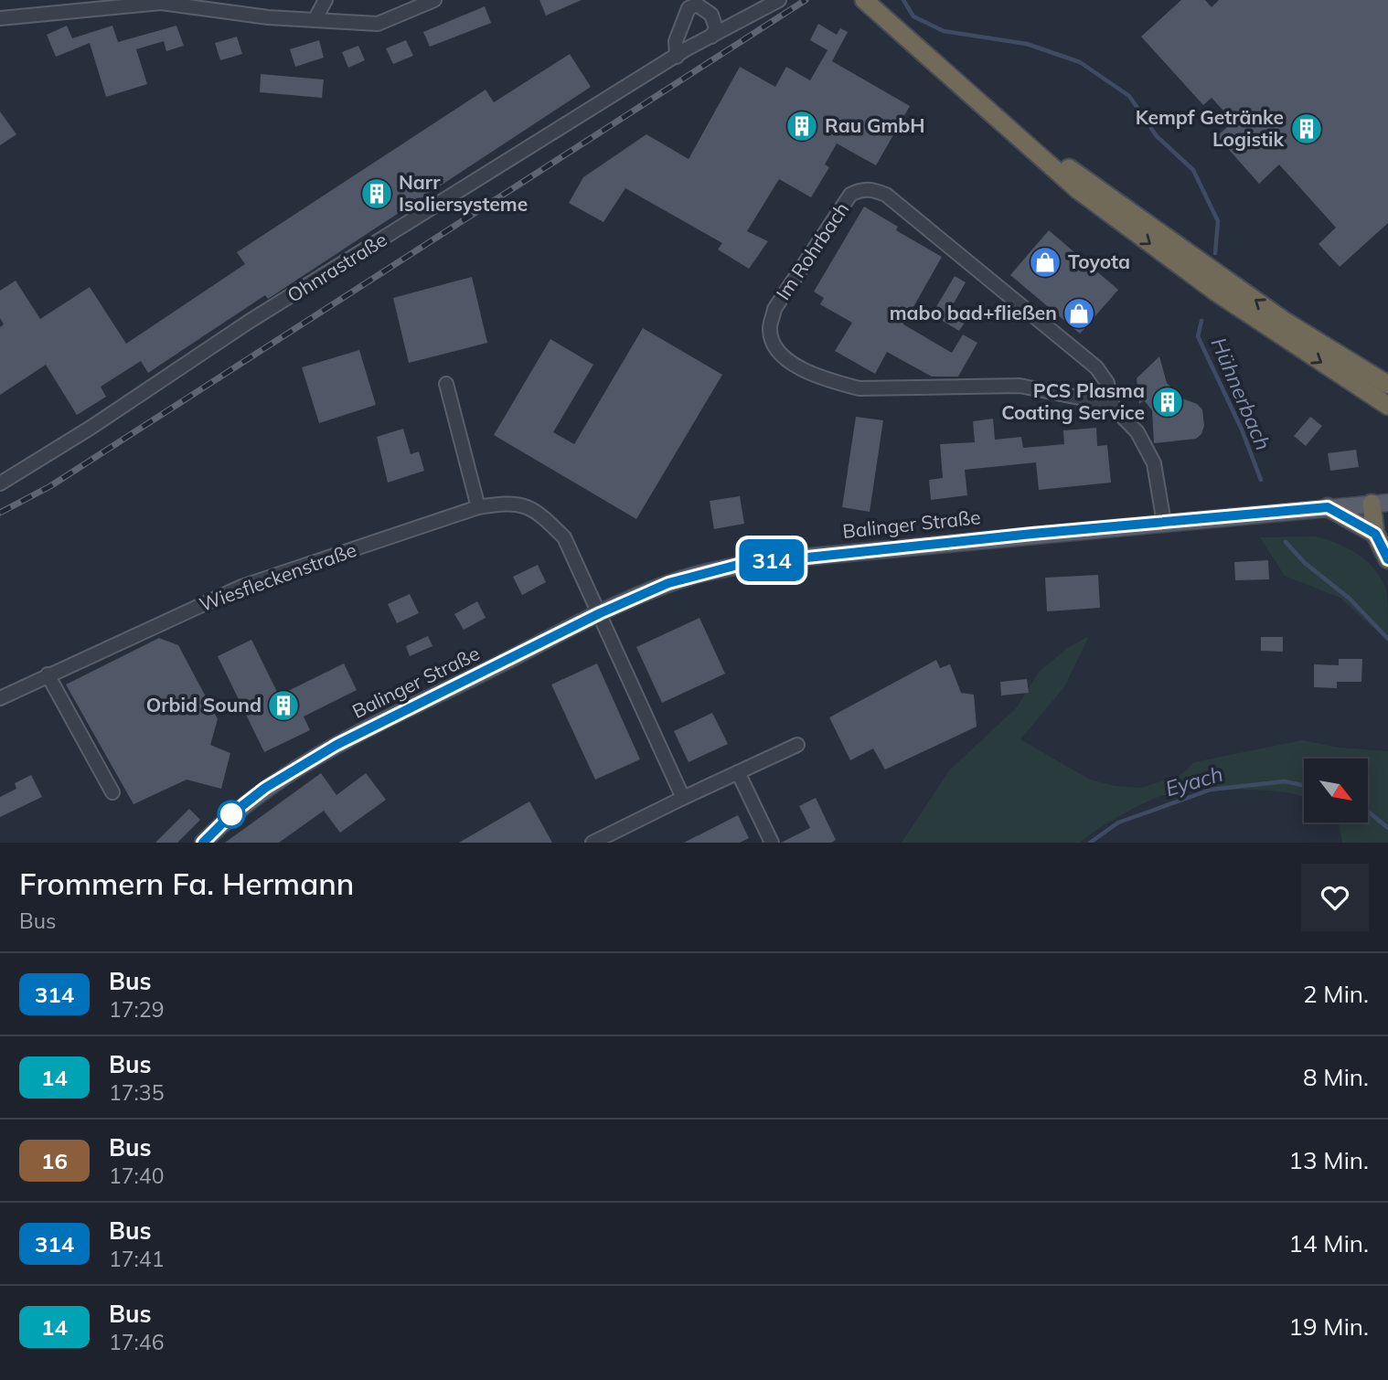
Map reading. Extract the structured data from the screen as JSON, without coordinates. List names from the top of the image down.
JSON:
{
  "streets": {
    "main road": ["Balinger Straße"],
    "street": ["Im Rohrbach", "Ohnrastraße", "Wiesfleckenstraße"]
  },
  "crossings": [
    ["Im Rohrbach", "Balinger Straße"],
    ["Balinger Straße", "Wiesfleckenstraße"]
  ],
  "water": ["Hühnerbach", "Eyach"],
  "places": {
    "building": [
      "Rau GmbH",
      "Kempf Getränke Logistik",
      "Narr Isoliersysteme",
      "PCS Plasma Coating Service",
      "Orbid Sound"
    ],
    "shop": ["Toyota", "mabo bad+fließen"]
  },
  "lines": ["bus line 314"],
  "north": "bottom right",
  "page": {
    "on_map": "314",
    "heading": ["Frommern Fa. Hermann", "Bus"],
    "list": [
      {
        "mark": "314",
        "name": "Bus",
        "note": "17:29",
        "value": "2 Min."
      },
      {
        "mark": "14",
        "name": "Bus",
        "note": "17:35",
        "value": "8 Min."
      },
      {
        "mark": "16",
        "name": "Bus",
        "note": "17:40",
        "value": "13 Min."
      },
      {
        "mark": "314",
        "name": "Bus",
        "note": "17:41",
        "value": "14 Min."
      },
      {
        "mark": "14",
        "name": "Bus",
        "note": "17:46",
        "value": "19 Min."
      }
    ]
  }
}
